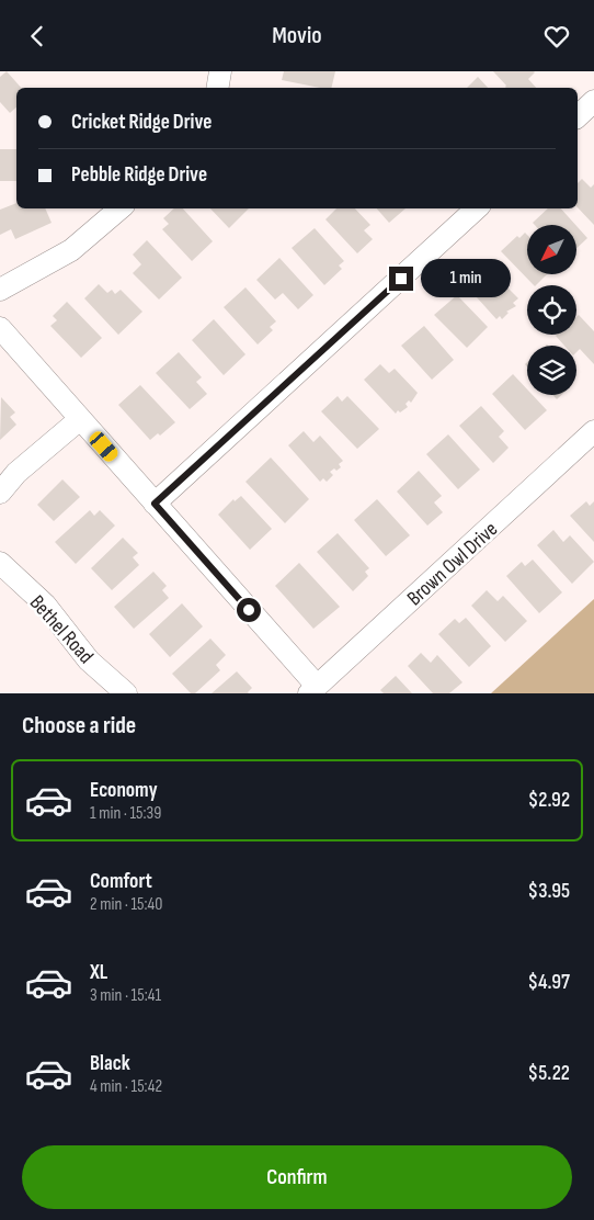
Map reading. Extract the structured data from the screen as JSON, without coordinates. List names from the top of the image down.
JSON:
{
  "streets": {
    "street": ["Brown Owl Drive", "Bethel Road"]
  },
  "north": "bottom left",
  "page": {
    "header": "Movio",
    "banner": ["Cricket Ridge Drive", "Pebble Ridge Drive"],
    "bubble": "1 min",
    "heading": "Choose a ride",
    "list": [
      {
        "name": "Economy",
        "note": "1 min · 15:39",
        "value": "$2.92"
      },
      {
        "name": "Comfort",
        "note": "2 min · 15:40",
        "value": "$3.95"
      },
      {
        "name": "XL",
        "note": "3 min · 15:41",
        "value": "$4.97"
      },
      {
        "name": "Black",
        "note": "4 min · 15:42",
        "value": "$5.22"
      }
    ],
    "buttons": "Confirm"
  }
}
